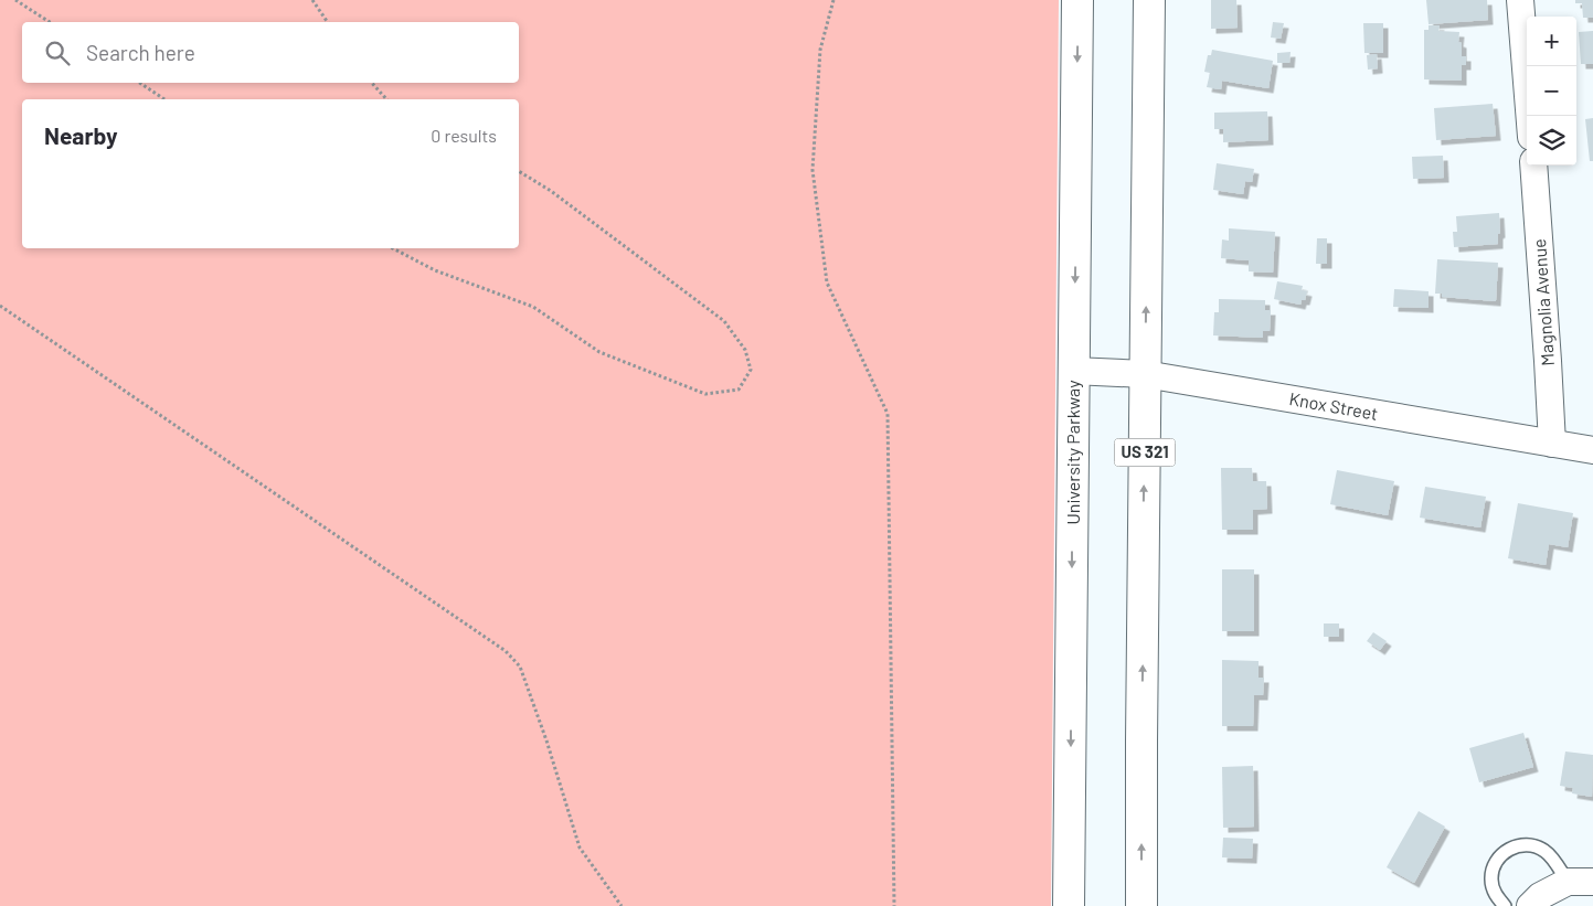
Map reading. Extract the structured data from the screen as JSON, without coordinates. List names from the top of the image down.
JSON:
{
  "streets": {
    "highway": ["University Parkway", "US 321"],
    "street": ["Magnolia Avenue", "Knox Street"]
  },
  "crossings": [
    ["Magnolia Avenue", "Knox Street"],
    ["Knox Street", "University Parkway"],
    ["Knox Street", "US 321"]
  ],
  "page": {
    "map_buttons": ["+", "−"],
    "search": "Search here",
    "heading": ["Nearby", "0 results"]
  }
}
